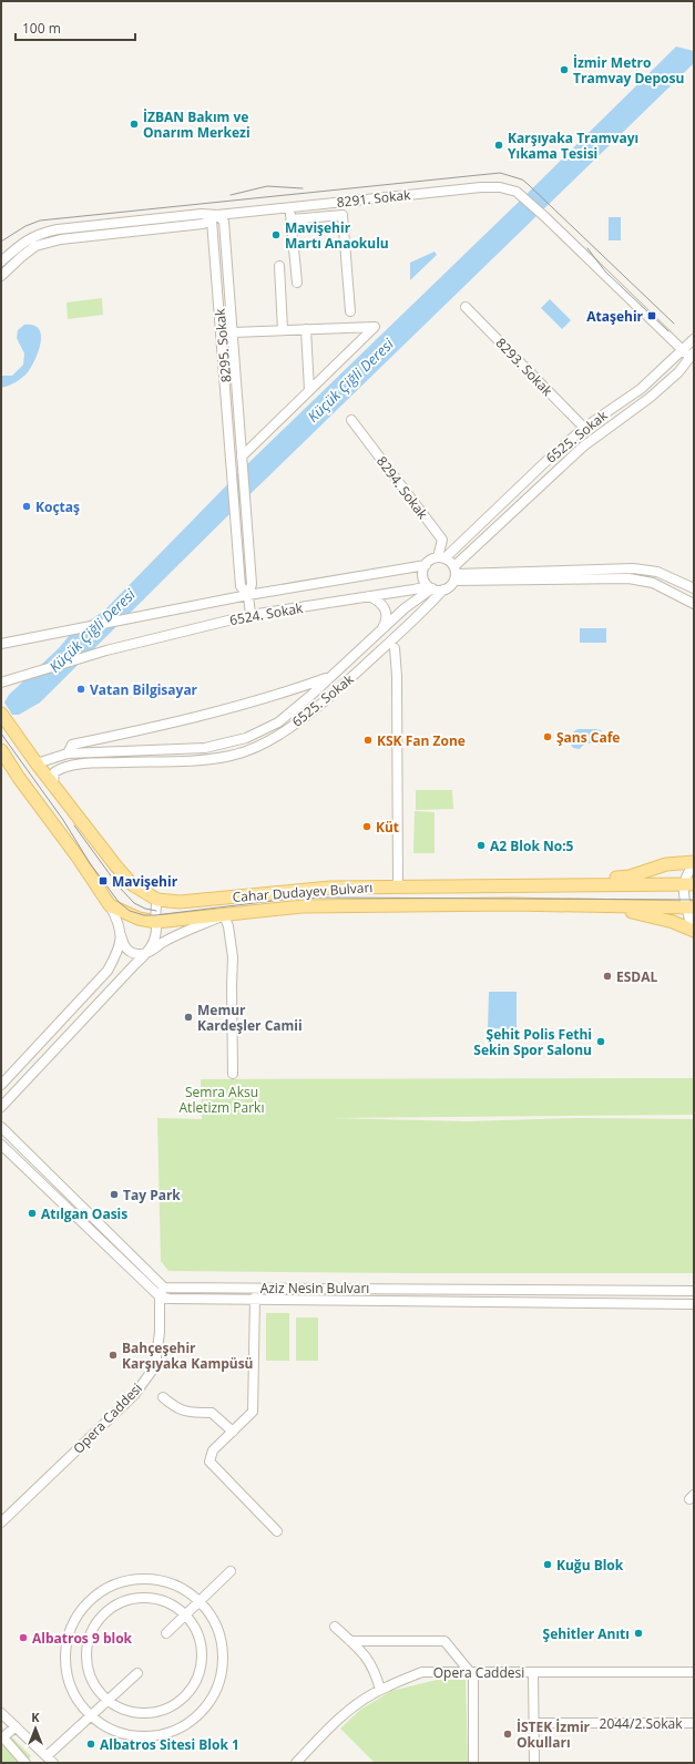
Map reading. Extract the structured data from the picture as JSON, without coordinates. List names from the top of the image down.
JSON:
{
  "streets": {
    "main road": ["Cahar Dudayev Bulvarı"],
    "street": [
      "8291. Sokak",
      "8295. Sokak",
      "8293. Sokak",
      "6525. Sokak",
      "8294. Sokak",
      "6524. Sokak",
      "Aziz Nesin Bulvarı",
      "Opera Caddesi",
      "2044/2.Sokak"
    ]
  },
  "crossings": [
    ["8291. Sokak", "8295. Sokak"],
    ["8291. Sokak", "6525. Sokak"],
    ["8295. Sokak", "6524. Sokak"],
    ["8293. Sokak", "6525. Sokak"],
    ["6525. Sokak", "8294. Sokak"],
    ["6525. Sokak", "6524. Sokak"],
    ["6525. Sokak", "Cahar Dudayev Bulvarı"],
    ["8294. Sokak", "6524. Sokak"],
    ["Aziz Nesin Bulvarı", "Opera Caddesi"]
  ],
  "water": ["Küçük Çiğli Deresi"],
  "parks": ["Semra Aksu Atletizm Parkı"],
  "places": {
    "other": [
      "İzmir Metro Tramvay Deposu",
      "İZBAN Bakım ve Onarım Merkezi",
      "Karşıyaka Tramvayı Yıkama Tesisi",
      "Mavişehir Martı Anaokulu",
      "Koçtaş",
      "Vatan Bilgisayar",
      "Şans Cafe",
      "KSK Fan Zone",
      "Küt",
      "A2 Blok No:5",
      "ESDAL",
      "Memur Kardeşler Camii",
      "Şehit Polis Fethi Sekin Spor Salonu",
      "Tay Park",
      "Atılgan Oasis",
      "Bahçeşehir Karşıyaka Kampüsü",
      "Kuğu Blok",
      "Şehitler Anıtı",
      "Albatros 9 blok",
      "İSTEK İzmir Okulları",
      "Albatros Sitesi Blok 1"
    ],
    "transit": ["Ataşehir", "Mavişehir"]
  },
  "scale_bar": "100 m",
  "north": "top"
}
